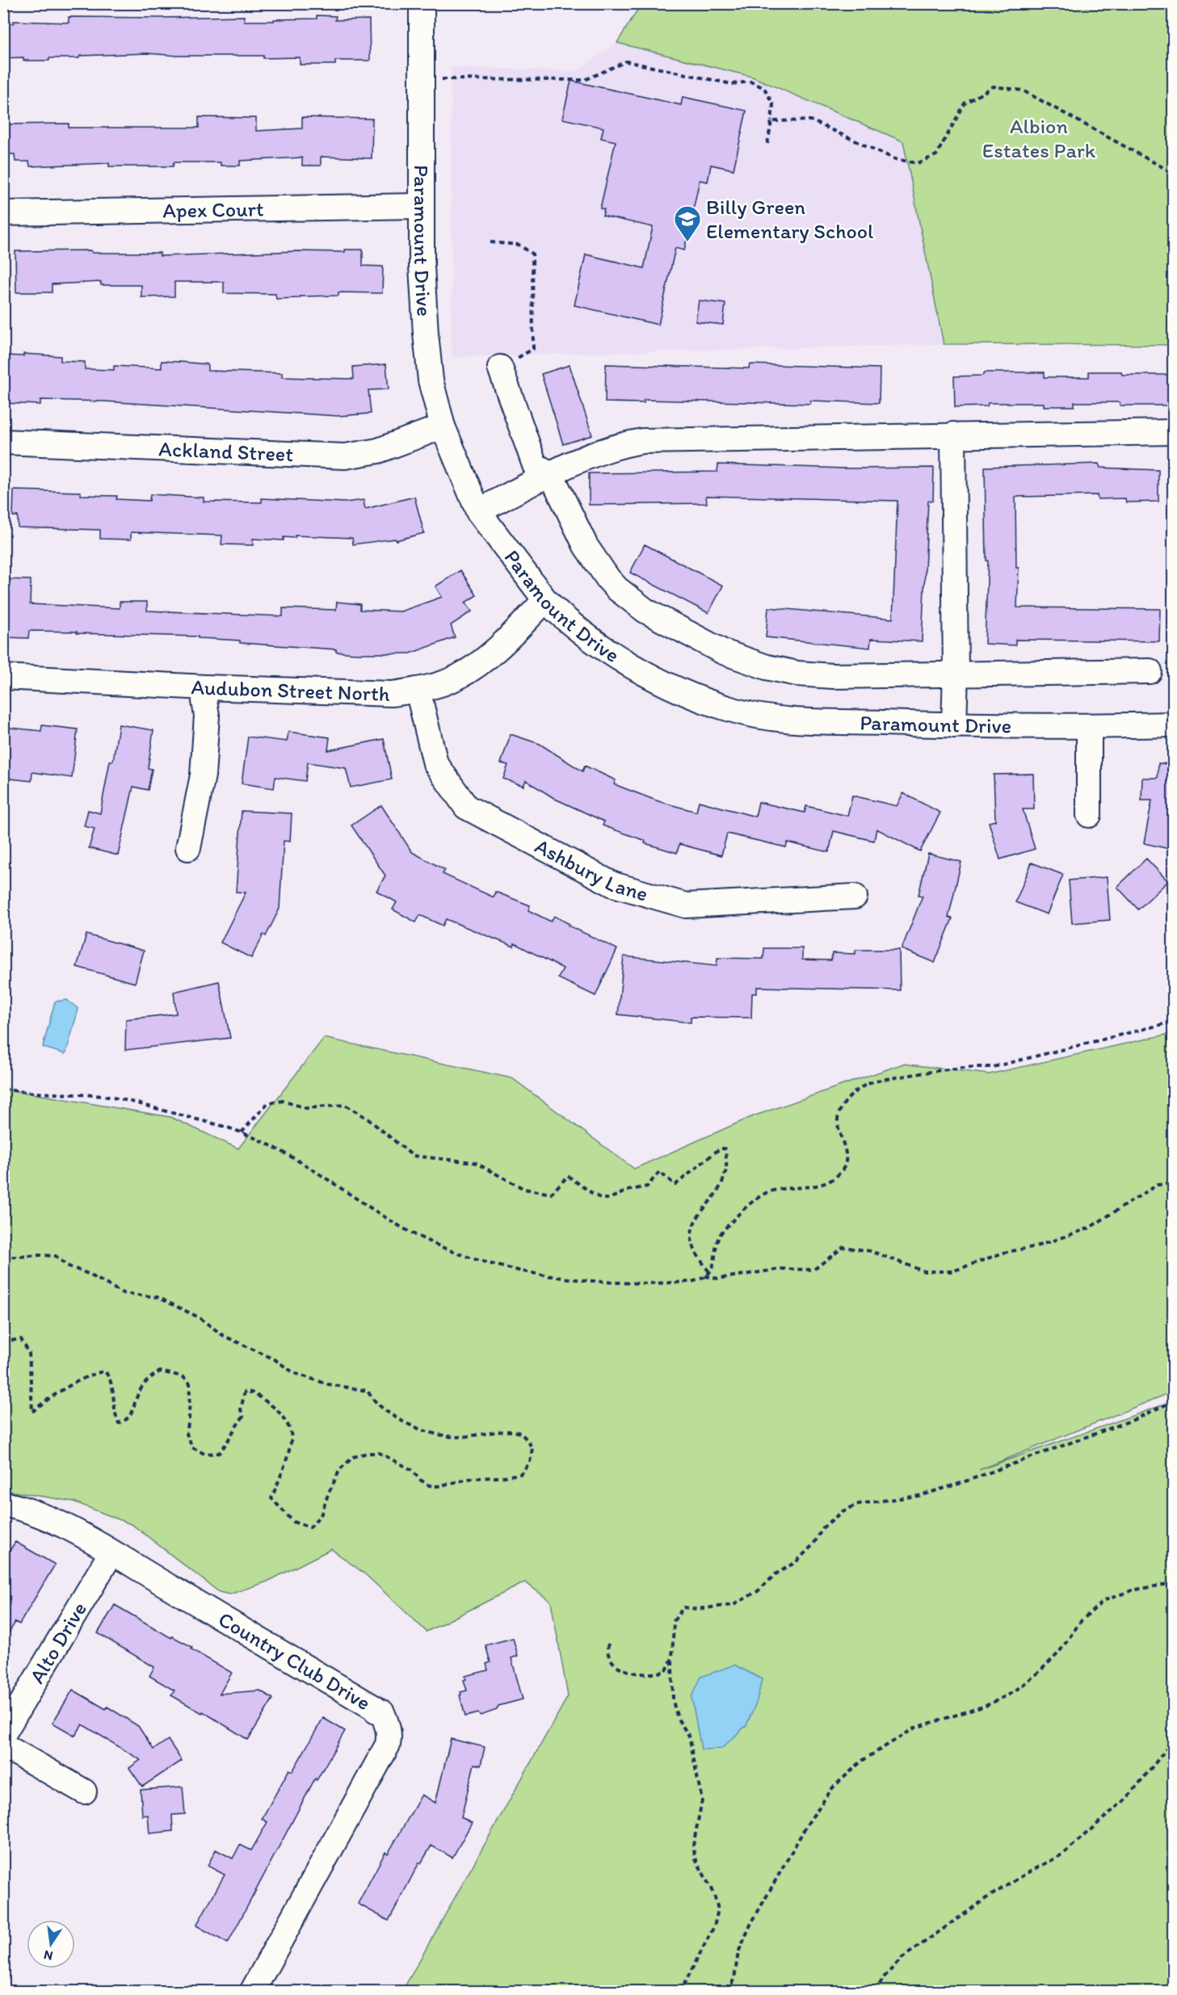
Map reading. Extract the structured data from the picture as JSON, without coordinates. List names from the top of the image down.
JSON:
{
  "streets": {
    "street": [
      "Apex Court",
      "Paramount Drive",
      "Ackland Street",
      "Audubon Street North",
      "Ashbury Lane",
      "Alto Drive",
      "Country Club Drive"
    ]
  },
  "crossings": [
    ["Apex Court", "Paramount Drive"],
    ["Paramount Drive", "Ackland Street"],
    ["Paramount Drive", "Audubon Street North"],
    ["Audubon Street North", "Ashbury Lane"],
    ["Alto Drive", "Country Club Drive"]
  ],
  "parks": ["Albion Estates Park"],
  "places": {
    "school or university": ["Billy Green Elementary School"]
  },
  "north": "bottom"
}
